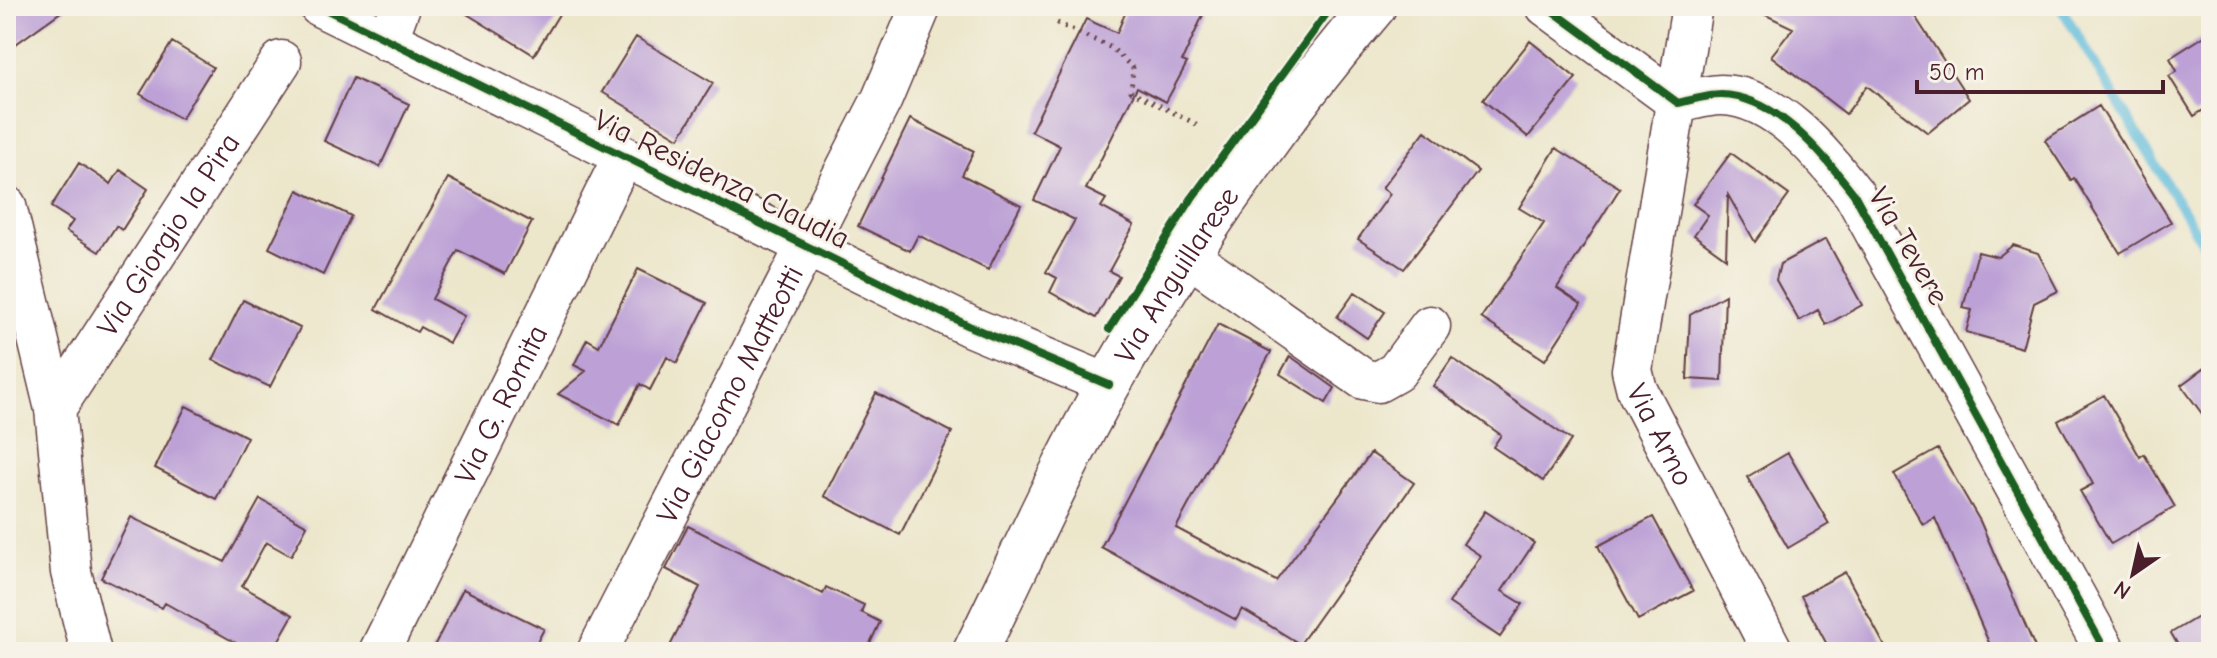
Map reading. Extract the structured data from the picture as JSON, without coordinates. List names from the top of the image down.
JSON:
{
  "streets": {
    "main road": ["Via Anguillarese"],
    "street": [
      "Via Residenza Claudia",
      "Via Giorgio la Pira",
      "Via Tevere",
      "Via Giacomo Matteotti",
      "Via G. Romita",
      "Via Arno"
    ]
  },
  "crossings": [
    ["Via Residenza Claudia", "Via Anguillarese"],
    ["Via Residenza Claudia", "Via Giacomo Matteotti"],
    ["Via Residenza Claudia", "Via G. Romita"],
    ["Via Tevere", "Via Arno"]
  ],
  "scale_bar": "50 m",
  "north": "bottom left"
}
